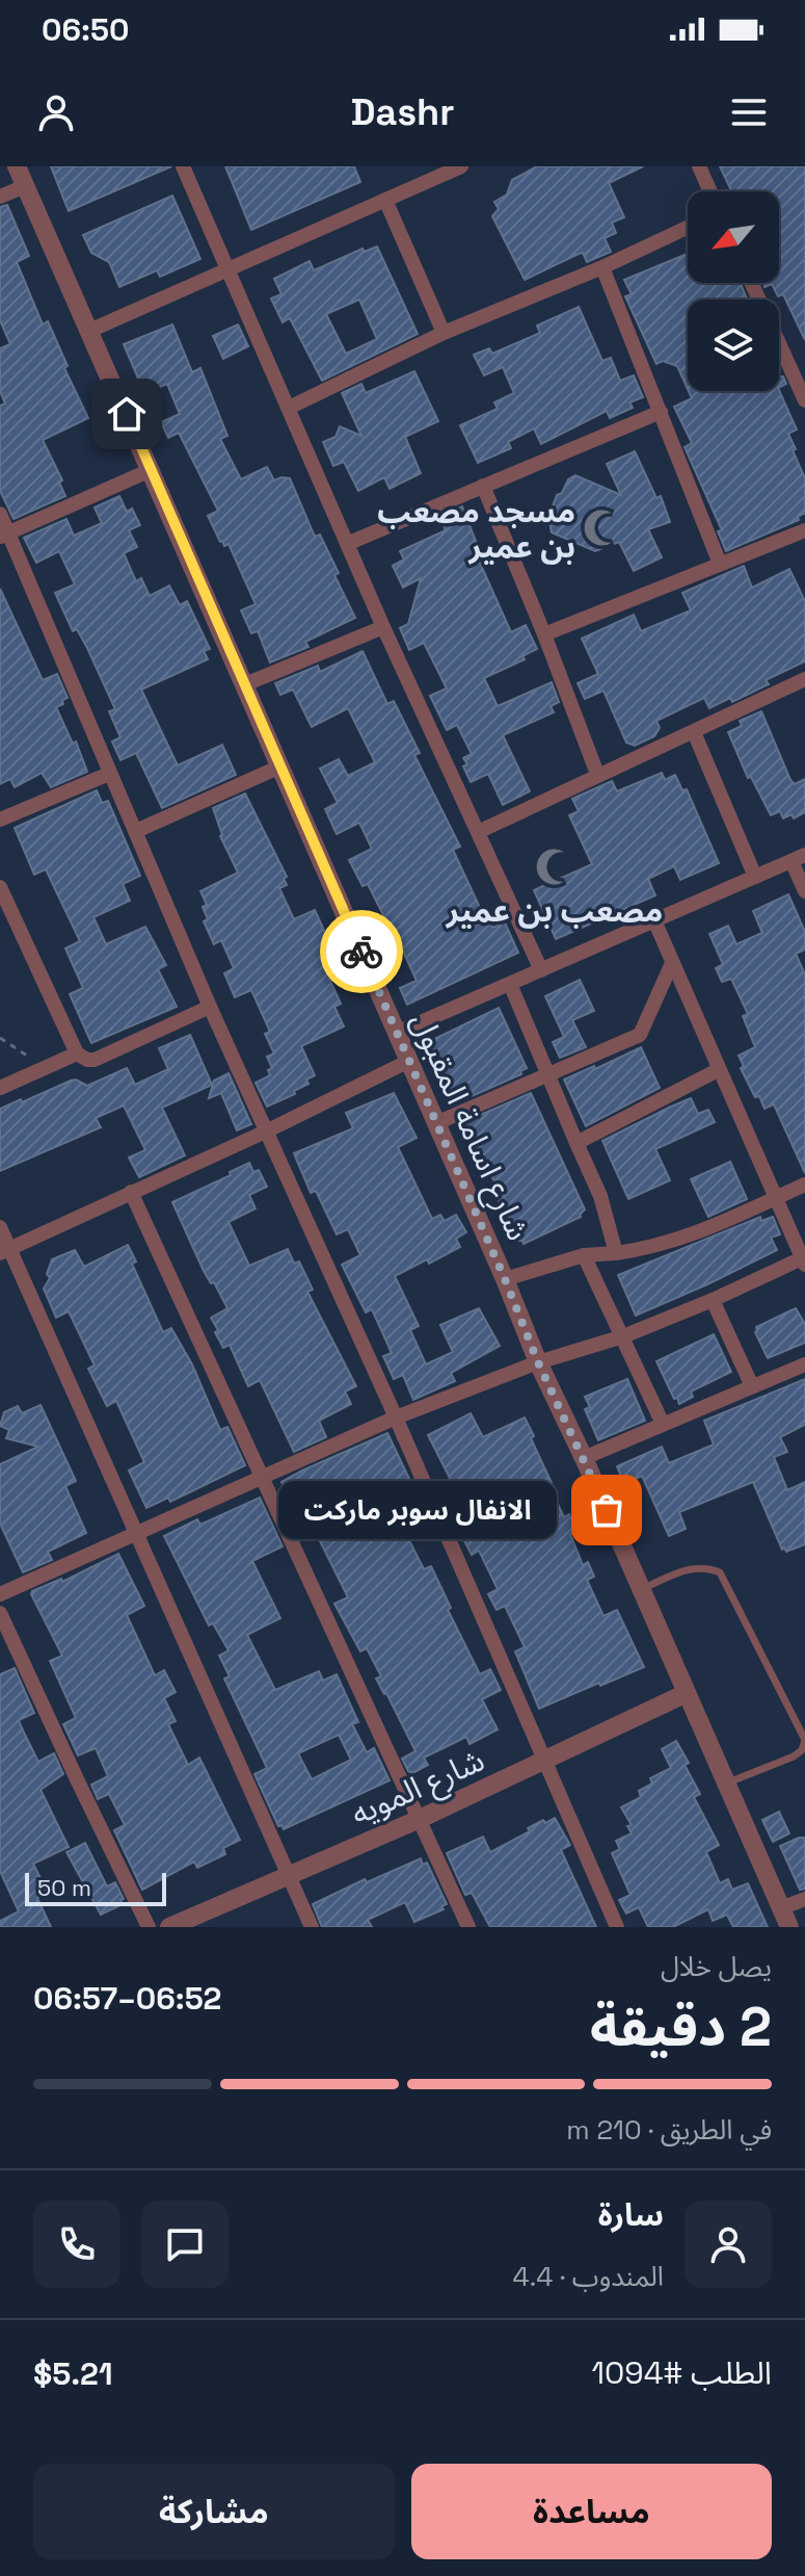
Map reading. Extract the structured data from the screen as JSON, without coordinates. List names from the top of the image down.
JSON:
{
  "streets": {
    "street": ["شارع اسامة المقبول", "شارع المويه"]
  },
  "crossings": [
    ["شارع اسامة المقبول", "شارع المويه"]
  ],
  "places": {
    "mosque": ["مسجد مصعب بن عمير", "مصعب بن عمير"],
    "other": ["الانفال سوبر ماركت"]
  },
  "scale_bar": "50 m",
  "north": "bottom left",
  "page": {
    "status": "06:50",
    "header": "Dashr",
    "bubble": "الانفال سوبر ماركت",
    "scale": "50 m",
    "heading": ["2 دقيقة", "يصل خلال", "06:52–06:57"],
    "panel": [
      "سارة",
      "المندوب · 4.4",
      "الطلب #1094",
      "$5.21"
    ],
    "bar": "في الطريق · 210 m",
    "buttons": ["مساعدة", "مشاركة"]
  }
}
